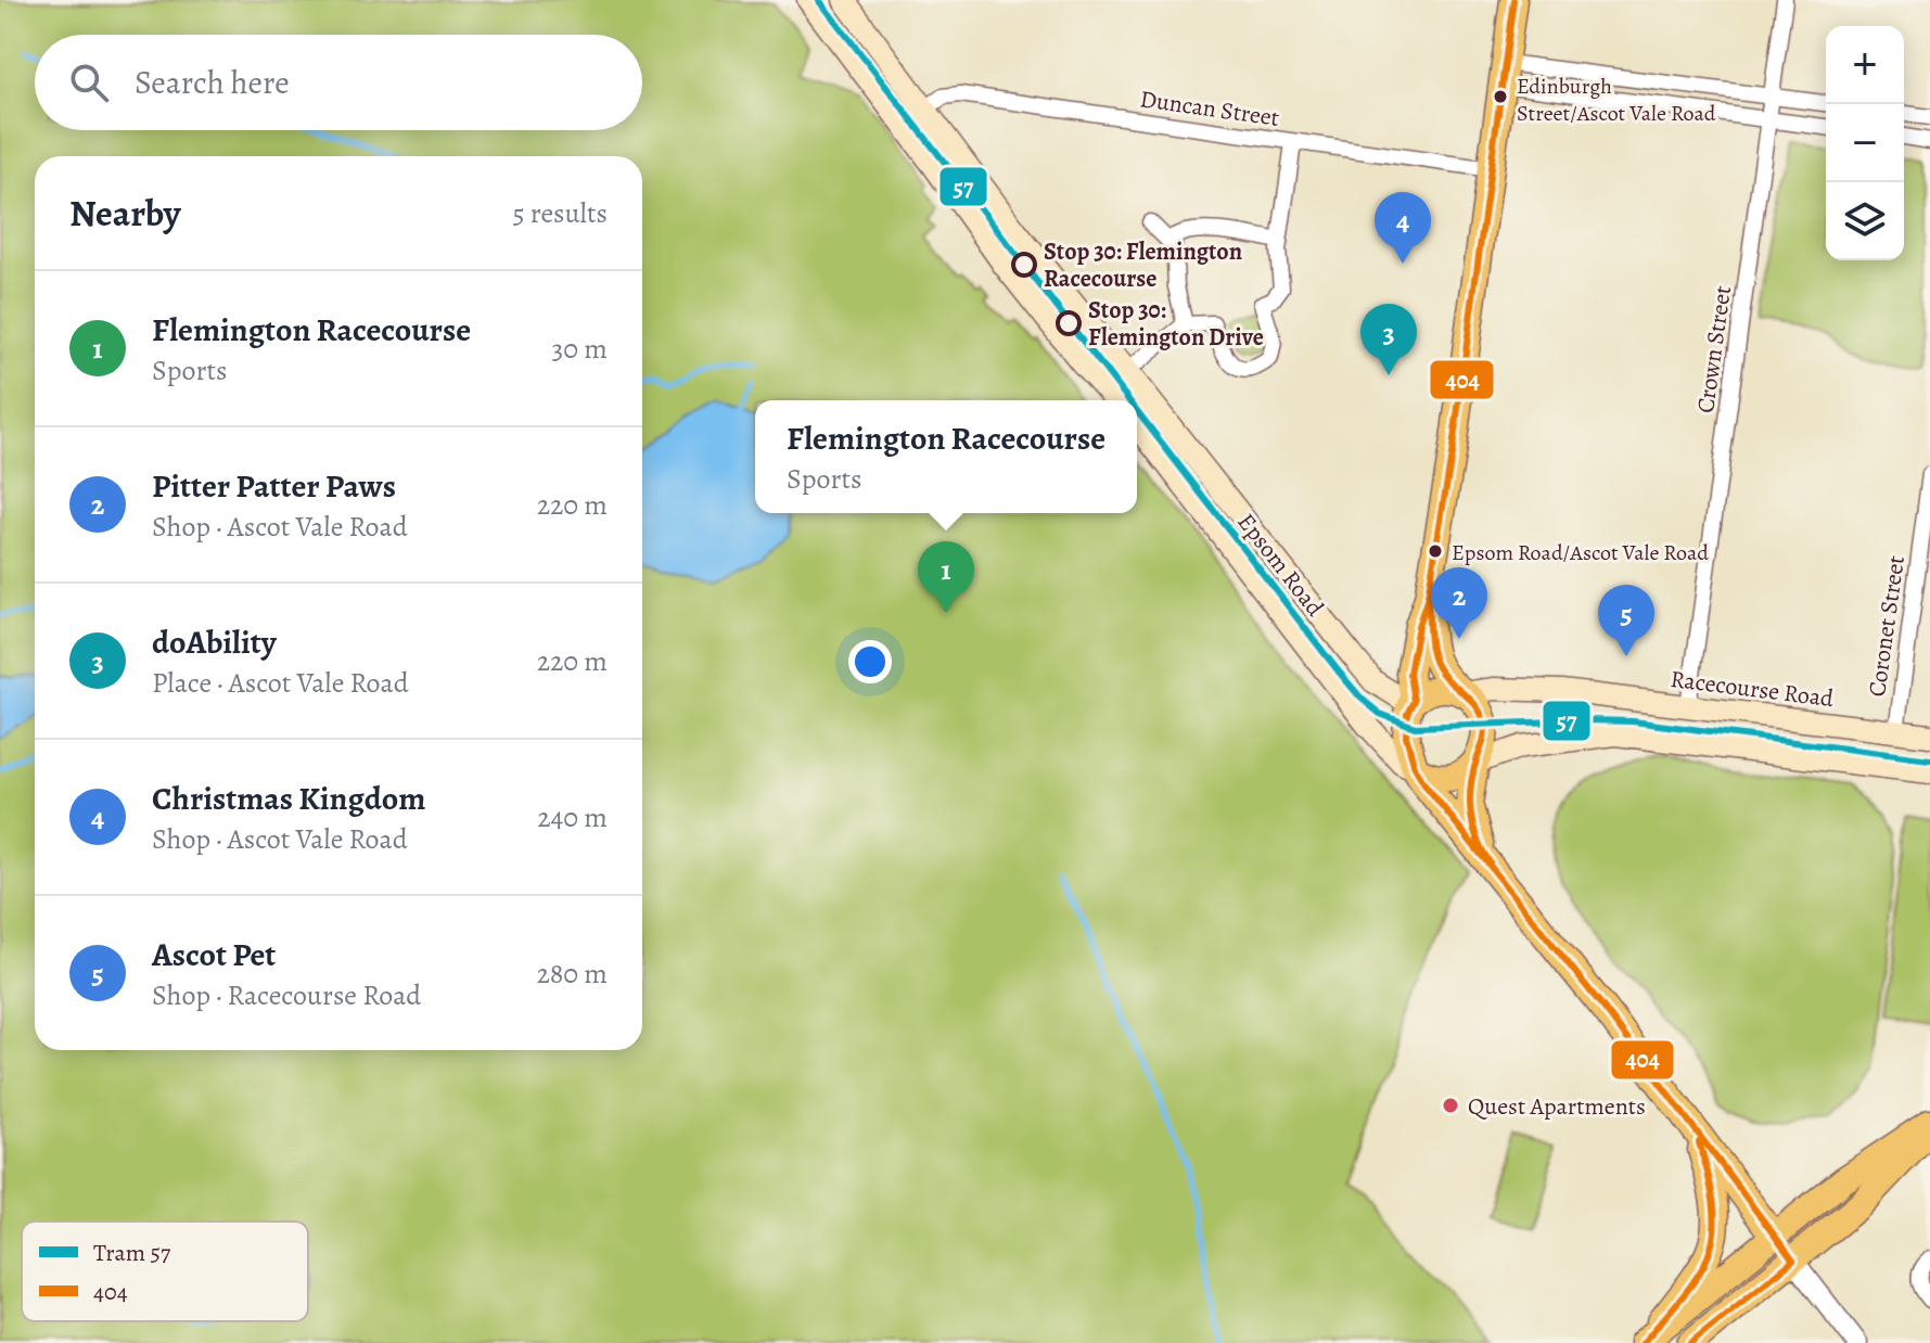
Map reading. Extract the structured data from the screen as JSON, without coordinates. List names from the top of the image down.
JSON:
{
  "streets": {
    "main road": ["Epsom Road", "Racecourse Road"],
    "street": ["Duncan Street", "Crown Street", "Coronet Street"]
  },
  "crossings": [
    ["Duncan Street", "Epsom Road"],
    ["Crown Street", "Racecourse Road"],
    ["Epsom Road", "Racecourse Road"],
    ["Coronet Street", "Racecourse Road"]
  ],
  "places": [
    "Edinburgh Street/Ascot Vale Road",
    "Stop 30: Flemington Racecourse",
    "Stop 30: Flemington Drive",
    "Epsom Road/Ascot Vale Road",
    "Quest Apartments"
  ],
  "lines": ["tram line 57", "transit line 404"],
  "legend": ["Tram 57", "404"],
  "page": {
    "map_buttons": ["+", "−"],
    "search": "Search here",
    "heading": ["Nearby", "5 results"],
    "pins": [
      "4",
      "3",
      "1",
      "2",
      "5"
    ],
    "list": [
      {
        "mark": "1",
        "name": "Flemington Racecourse",
        "note": "Sports",
        "value": "30 m"
      },
      {
        "mark": "2",
        "name": "Pitter Patter Paws",
        "note": "Shop · Ascot Vale Road",
        "value": "220 m"
      },
      {
        "mark": "3",
        "name": "doAbility",
        "note": "Place · Ascot Vale Road",
        "value": "220 m"
      },
      {
        "mark": "4",
        "name": "Christmas Kingdom",
        "note": "Shop · Ascot Vale Road",
        "value": "240 m"
      },
      {
        "mark": "5",
        "name": "Ascot Pet",
        "note": "Shop · Racecourse Road",
        "value": "280 m"
      }
    ],
    "popup": ["Flemington Racecourse", "Sports"]
  }
}
